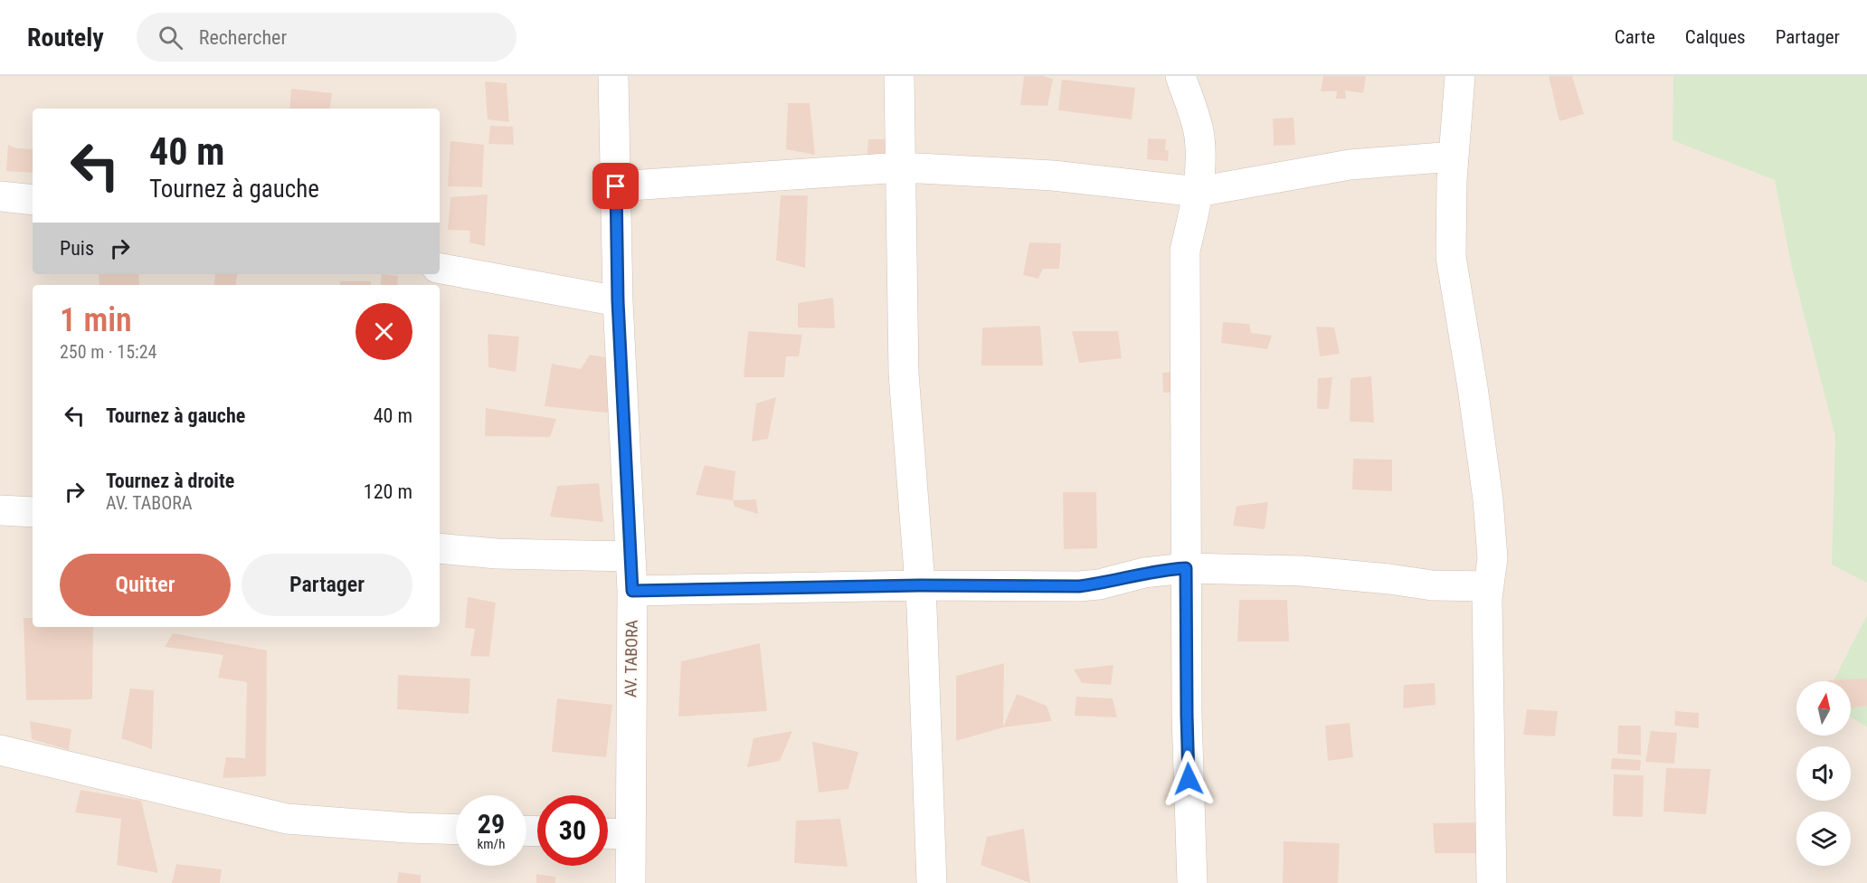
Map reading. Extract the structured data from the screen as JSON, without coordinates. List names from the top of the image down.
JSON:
{
  "streets": {
    "street": ["AV. TABORA"]
  },
  "north": "top",
  "page": {
    "header": "Routely",
    "search": "Rechercher",
    "nav": ["Carte", "Calques", "Partager"],
    "turn": ["40 m", "Tournez à gauche"],
    "then": "Puis",
    "heading": ["1 min", "250 m · 15:24"],
    "list": [
      {
        "name": "Tournez à gauche",
        "value": "40 m"
      },
      {
        "name": "Tournez à droite",
        "note": "AV. TABORA",
        "value": "120 m"
      }
    ],
    "buttons": ["Quitter", "Partager"],
    "speed": "29 km/h",
    "limit": "30"
  }
}
